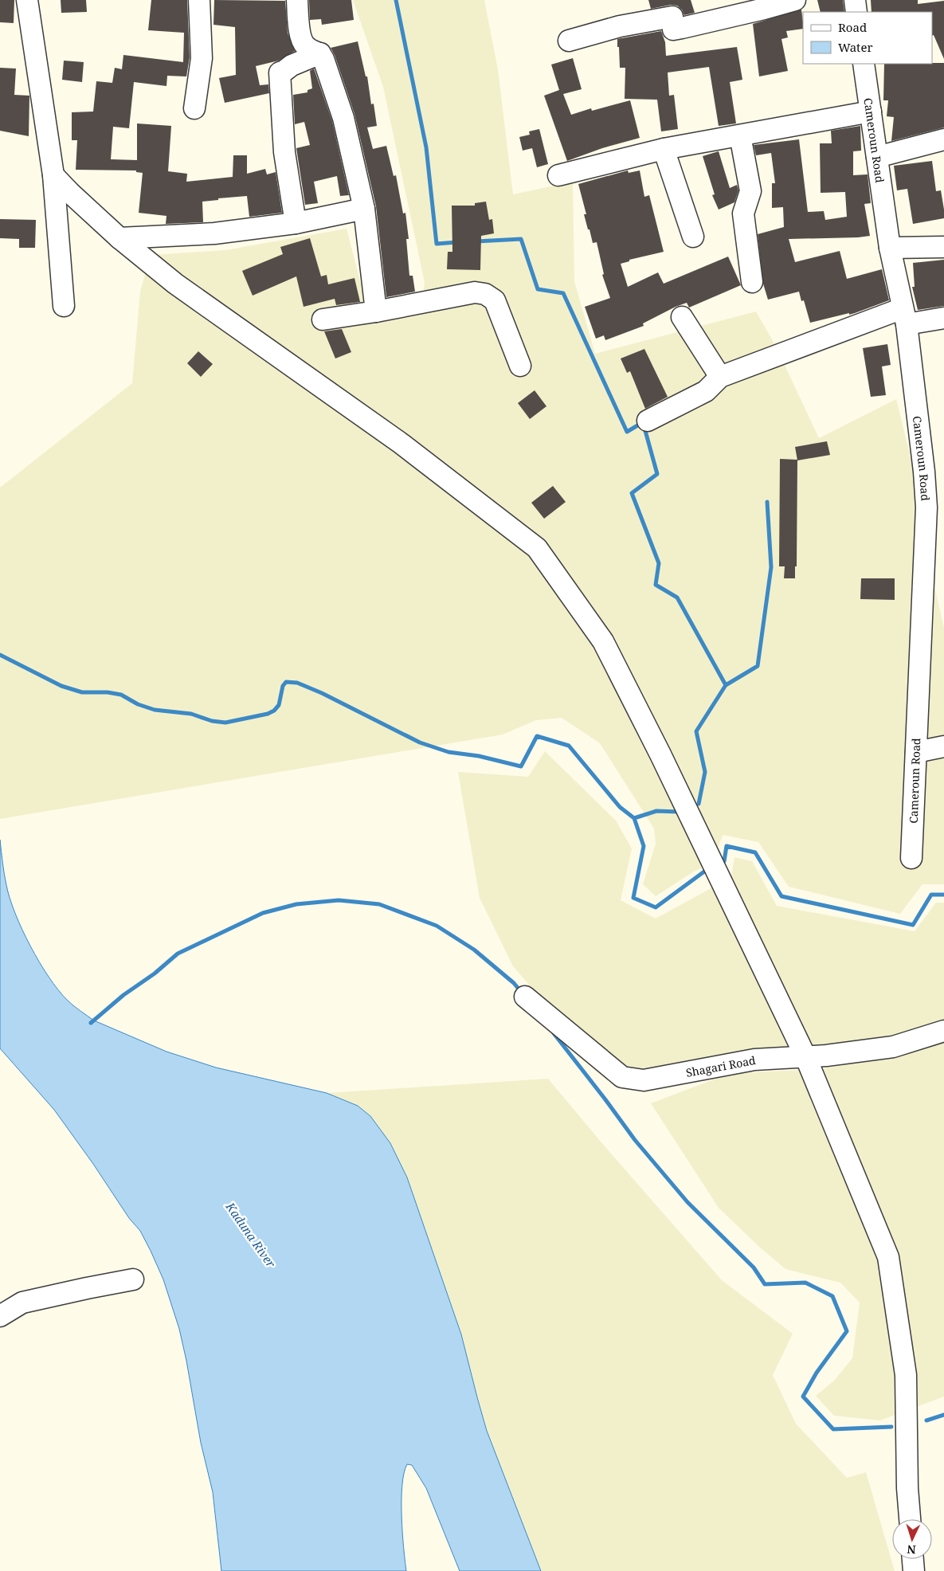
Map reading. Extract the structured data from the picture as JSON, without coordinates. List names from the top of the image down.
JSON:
{
  "streets": {
    "street": ["Cameroun Road", "Shagari Road"]
  },
  "water": ["Kaduna River"],
  "legend": ["Road", "Water"],
  "north": "bottom"
}
